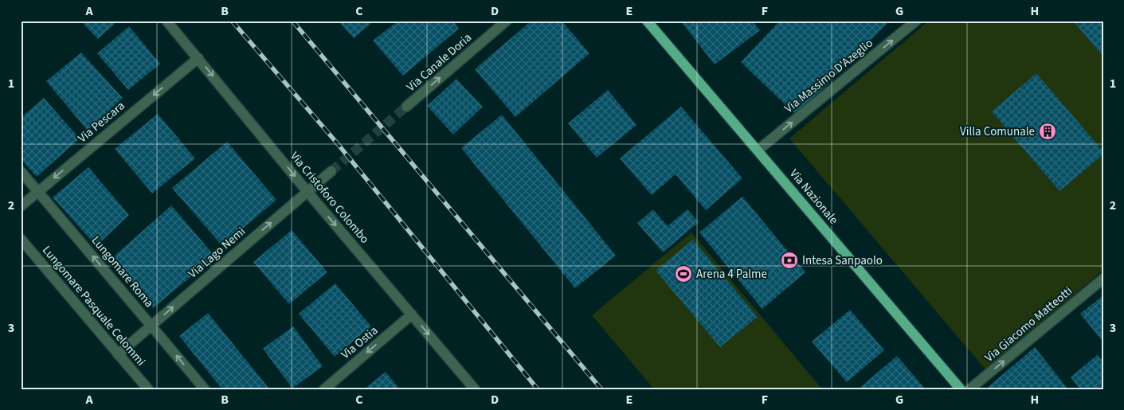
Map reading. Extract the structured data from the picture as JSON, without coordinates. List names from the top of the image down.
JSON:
{
  "streets": {
    "main road": ["Via Nazionale"],
    "street": [
      "Via Canale Doria",
      "Via Massimo D'Azeglio",
      "Via Pescara",
      "Via Cristoforo Colombo",
      "Via Lago Nemi",
      "Lungomare Roma",
      "Lungomare Pasquale Celommi",
      "Via Giacomo Matteotti",
      "Via Ostia"
    ]
  },
  "crossings": [
    ["Via Massimo D'Azeglio", "Via Nazionale"],
    ["Via Pescara", "Via Cristoforo Colombo"],
    ["Via Pescara", "Lungomare Roma"],
    ["Via Cristoforo Colombo", "Via Lago Nemi"],
    ["Via Cristoforo Colombo", "Via Ostia"],
    ["Via Lago Nemi", "Lungomare Roma"],
    ["Via Lago Nemi", "Lungomare Pasquale Celommi"]
  ],
  "one_way": [
    "Via Canale Doria",
    "Via Massimo D'Azeglio",
    "Via Pescara",
    "Via Cristoforo Colombo",
    "Via Lago Nemi",
    "Lungomare Roma",
    "Via Giacomo Matteotti",
    "Via Ostia"
  ],
  "places": {
    "building": ["Villa Comunale"],
    "bank": ["Intesa Sanpaolo"],
    "sports": ["Arena 4 Palme"]
  },
  "grid": {
    "columns": [
      "A",
      "B",
      "C",
      "D",
      "E",
      "F",
      "G",
      "H"
    ],
    "rows": ["1", "2", "3"]
  }
}
